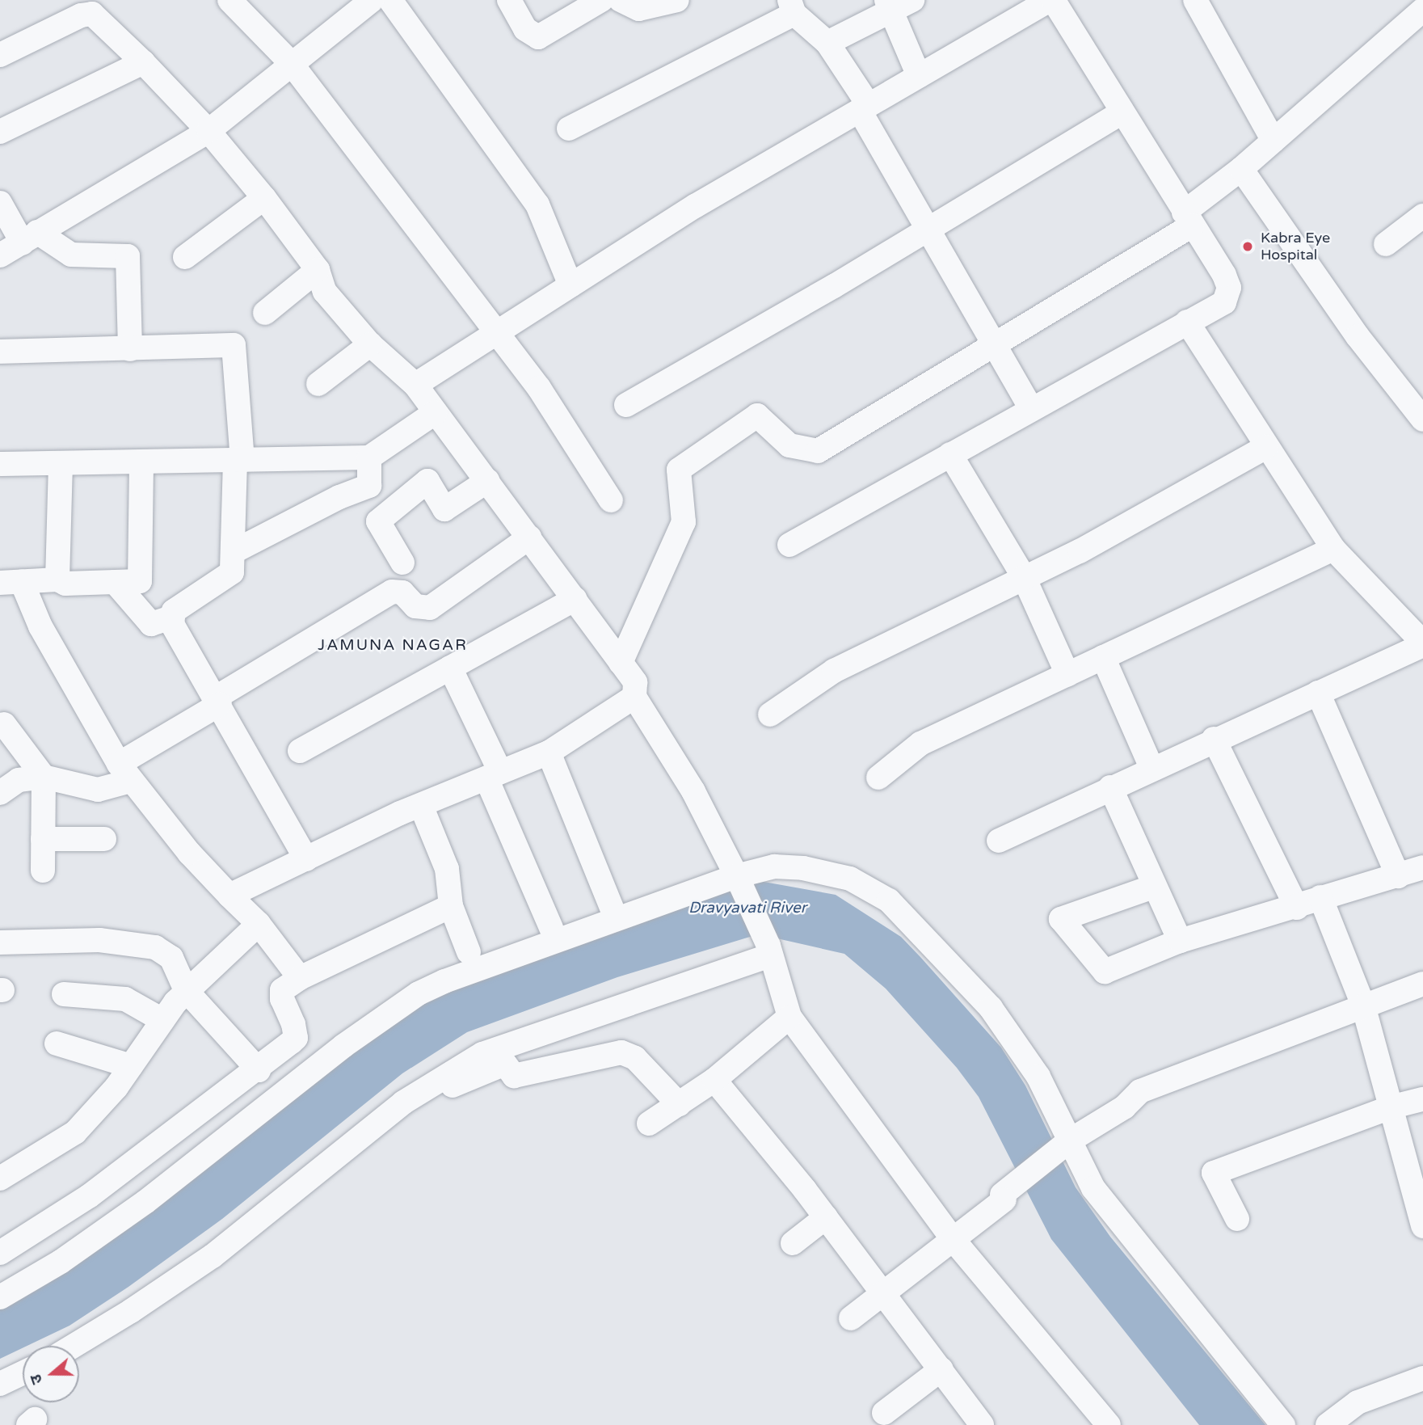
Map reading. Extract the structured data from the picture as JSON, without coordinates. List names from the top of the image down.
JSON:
{
  "districts": ["JAMUNA NAGAR"],
  "water": ["Dravyavati River"],
  "places": ["Kabra Eye Hospital"],
  "north": "left"
}
